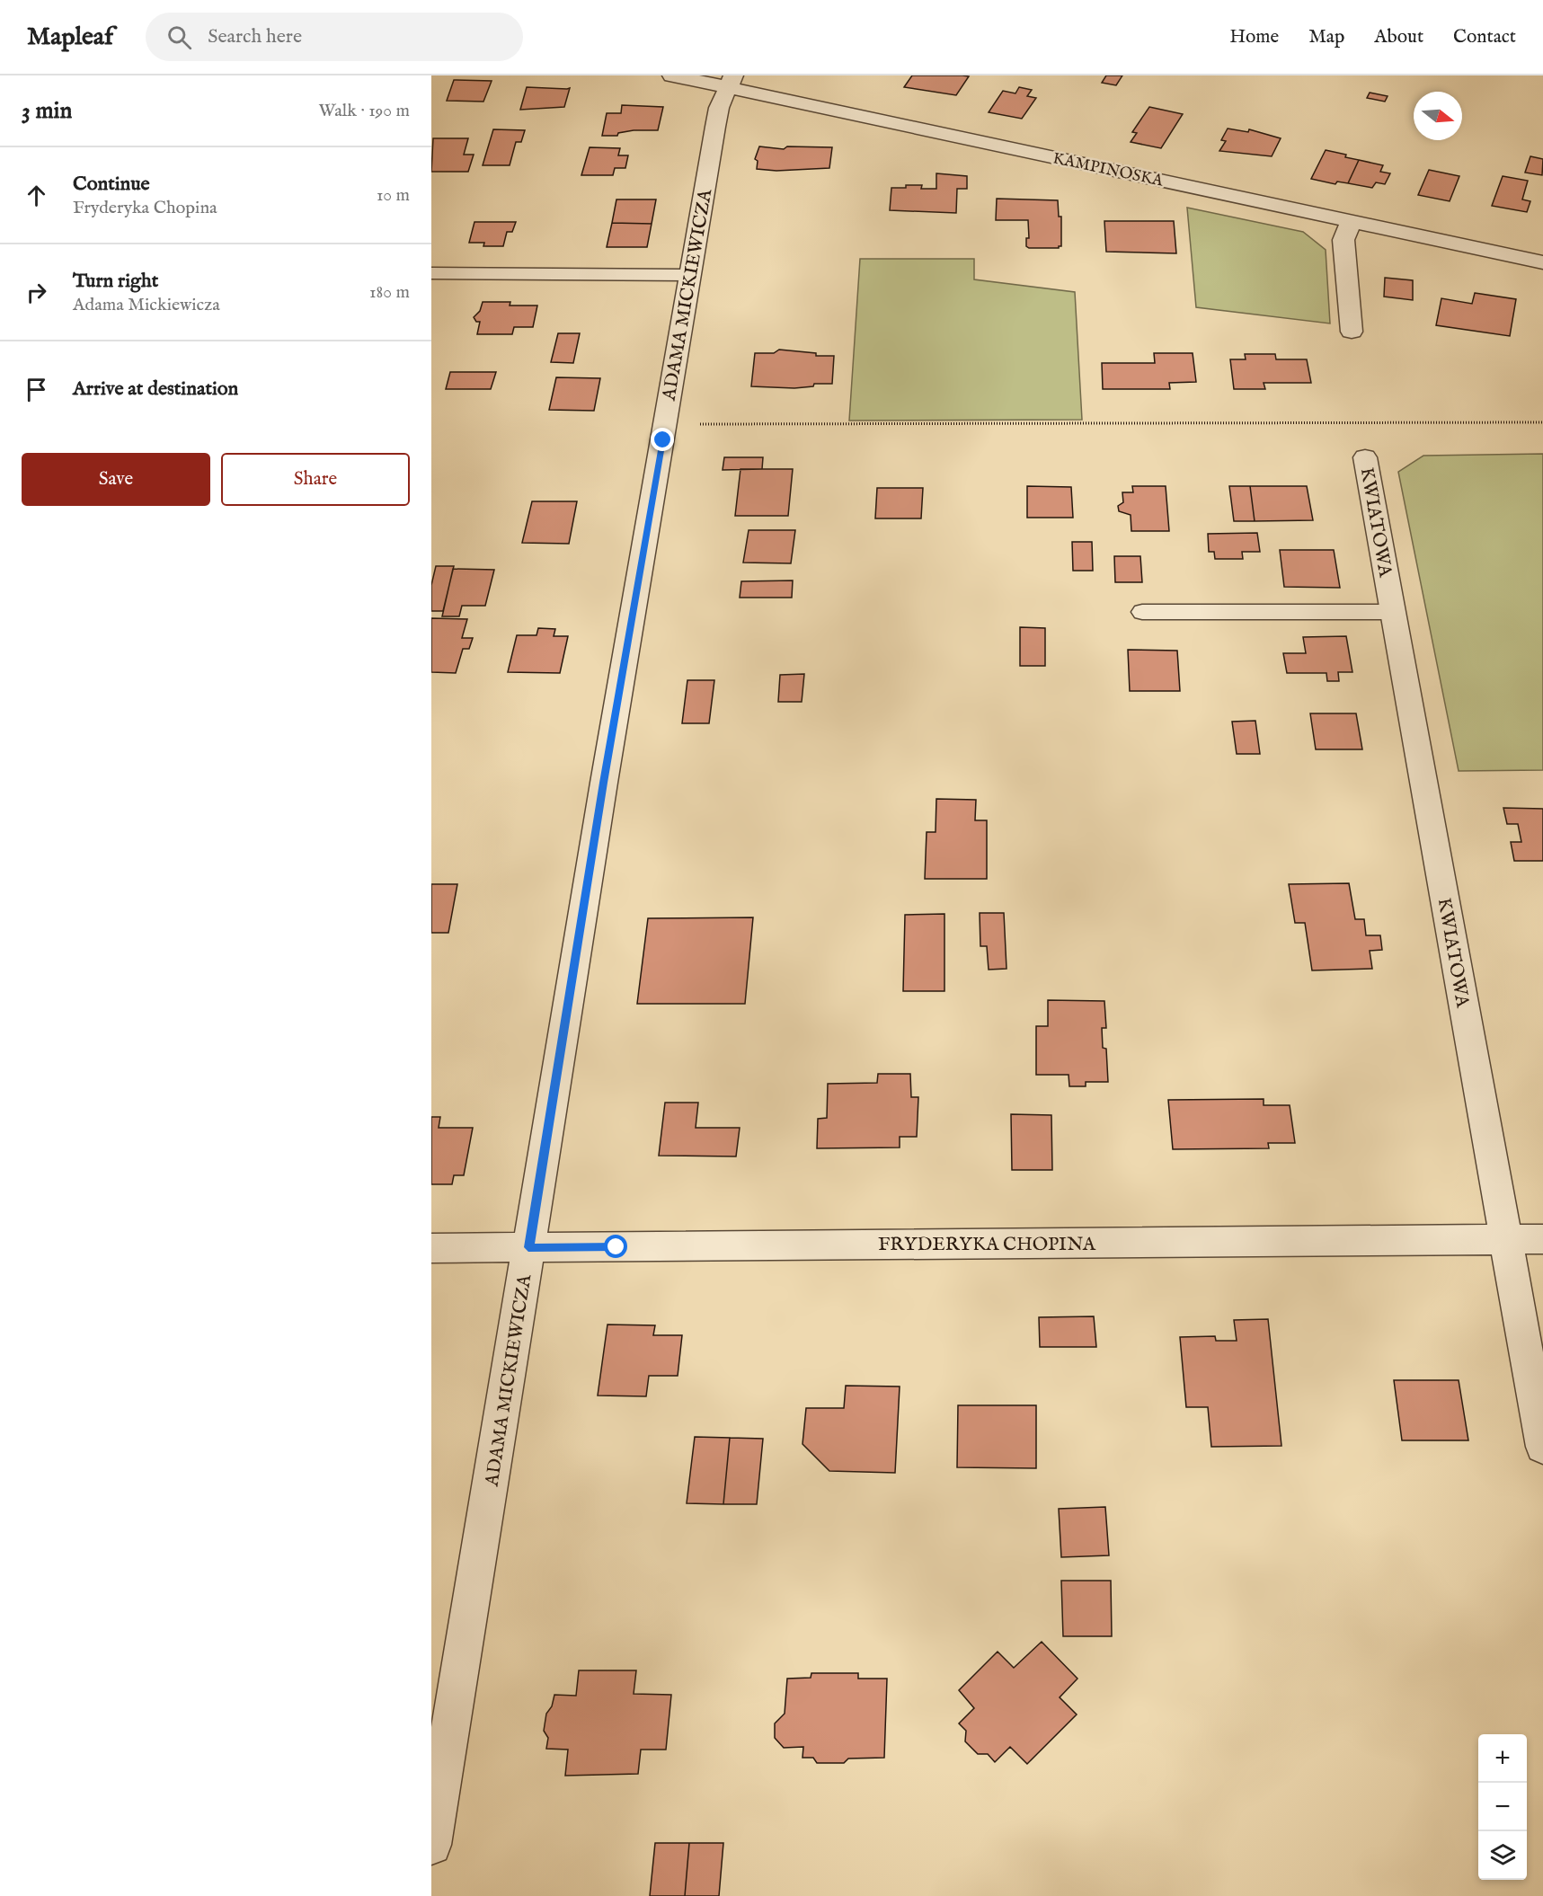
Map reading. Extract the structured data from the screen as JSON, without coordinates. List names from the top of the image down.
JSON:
{
  "streets": {
    "street": [
      "KAMPINOSKA",
      "ADAMA MICKIEWICZA",
      "KWIATOWA",
      "FRYDERYKA CHOPINA"
    ]
  },
  "crossings": [
    ["KAMPINOSKA", "ADAMA MICKIEWICZA"],
    ["ADAMA MICKIEWICZA", "FRYDERYKA CHOPINA"],
    ["KWIATOWA", "FRYDERYKA CHOPINA"]
  ],
  "north": "right",
  "page": {
    "header": "Mapleaf",
    "search": "Search here",
    "nav": [
      "Home",
      "Map",
      "About",
      "Contact"
    ],
    "heading": ["3 min", "Walk · 190 m"],
    "list": [
      ["Continue", "Fryderyka Chopina", "10 m"],
      ["Turn right", "Adama Mickiewicza", "180 m"],
      "Arrive at destination"
    ],
    "buttons": ["Save", "Share"],
    "map_buttons": ["+", "−"]
  }
}
